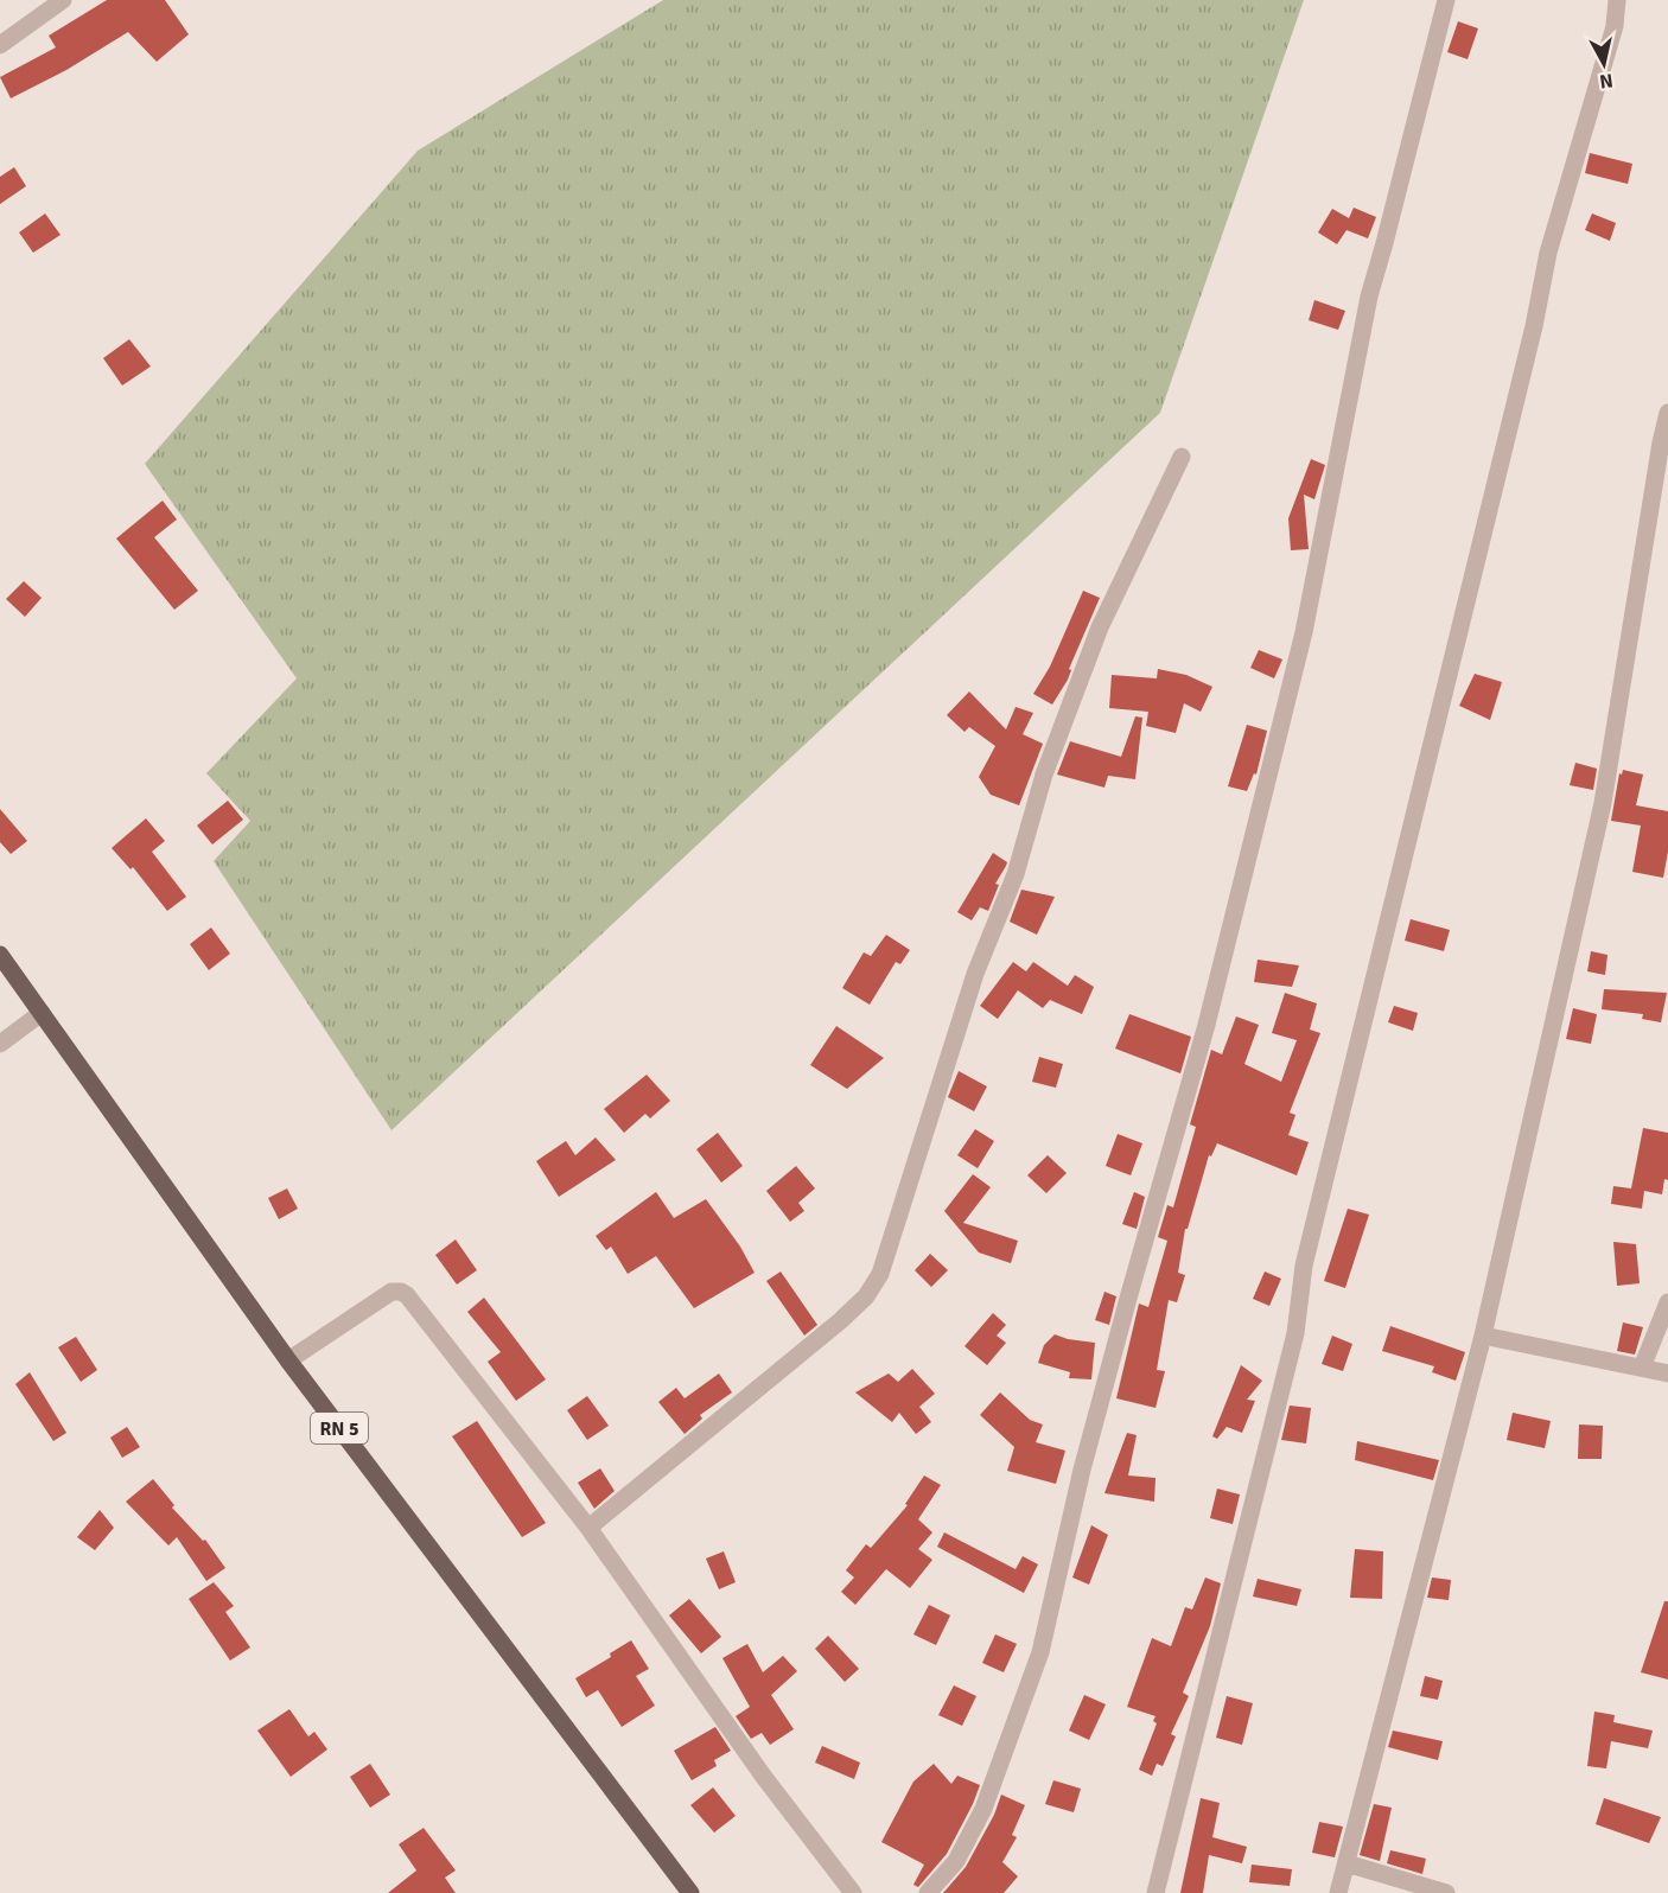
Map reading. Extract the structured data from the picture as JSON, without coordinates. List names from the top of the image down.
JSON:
{
  "streets": {
    "main road": ["RN 5"]
  },
  "north": "bottom"
}
